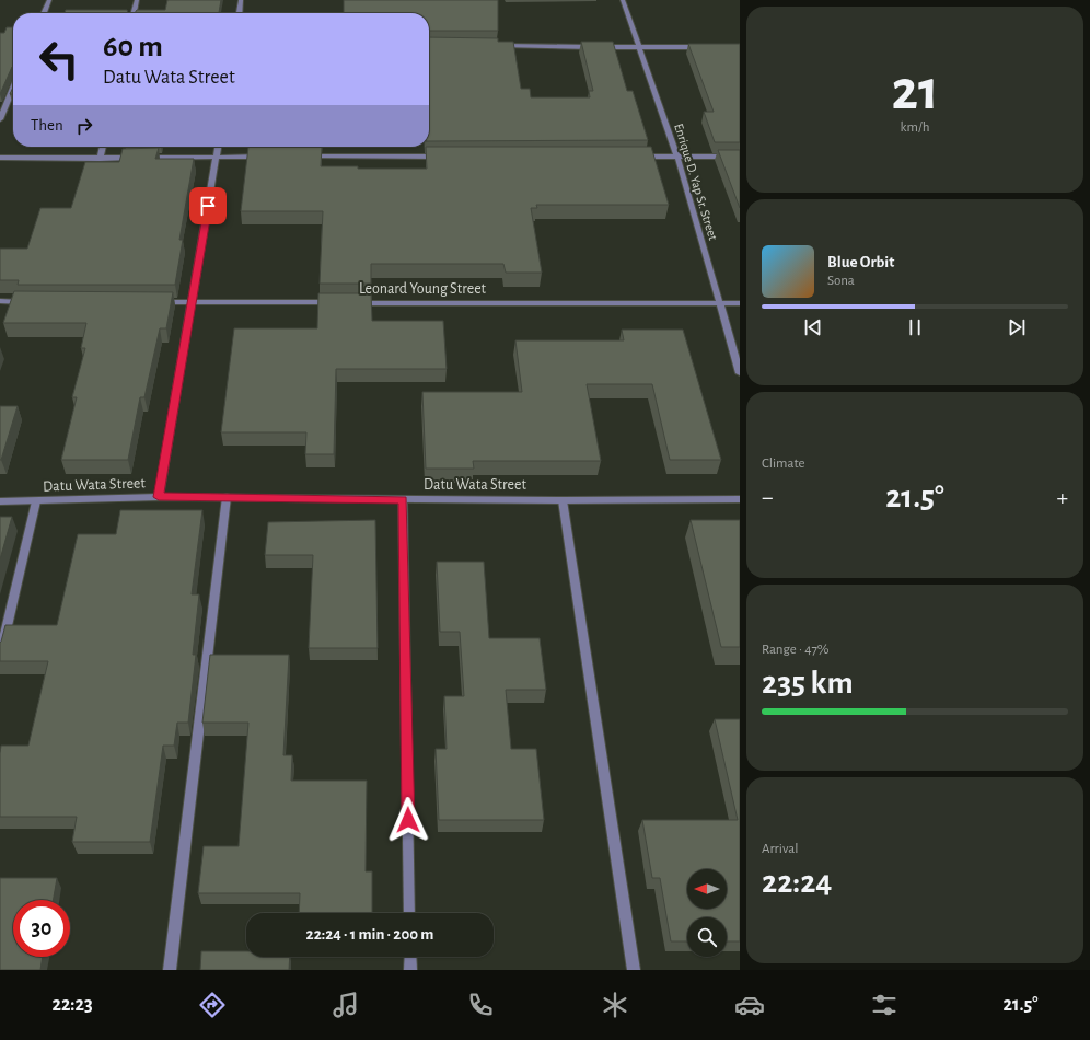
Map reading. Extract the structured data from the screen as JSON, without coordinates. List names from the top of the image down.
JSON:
{
  "streets": {
    "street": ["Enrique D. Yap Sr. Street", "Leonard Young Street", "Datu Wata Street"]
  },
  "crossings": [
    ["Enrique D. Yap Sr. Street", "Leonard Young Street"]
  ],
  "north": "left",
  "page": {
    "tile": [
      ["21", "km/h"],
      "Climate",
      ["Range · 47%", "235 km"],
      ["Arrival", "22:24"]
    ],
    "turn": ["60 m", "Datu Wata Street"],
    "then": "Then",
    "song": ["Blue Orbit", "Sona"],
    "heat": ["−", "21.5°", "+"],
    "limit": "30",
    "trip": "22:24 · 1 min · 200 m",
    "tabs": ["22:23", "21.5°"]
  }
}
